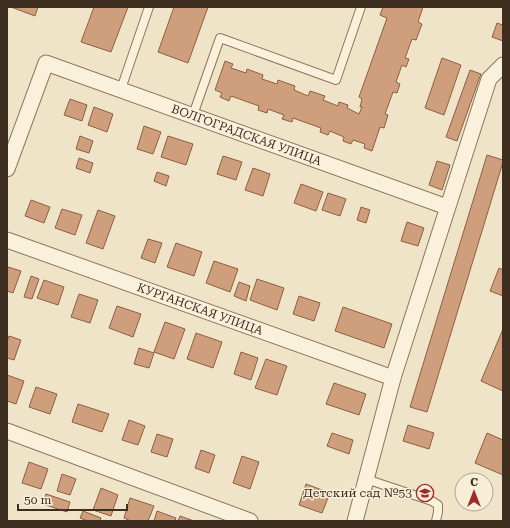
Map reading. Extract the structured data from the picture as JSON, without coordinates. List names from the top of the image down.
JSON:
{
  "streets": {
    "street": ["ВОЛГОГРАДСКАЯ УЛИЦА", "КУРГАНСКАЯ УЛИЦА"]
  },
  "places": {
    "school or university": ["Детский сад №53"]
  },
  "scale_bar": "50 m",
  "north": "top"
}
